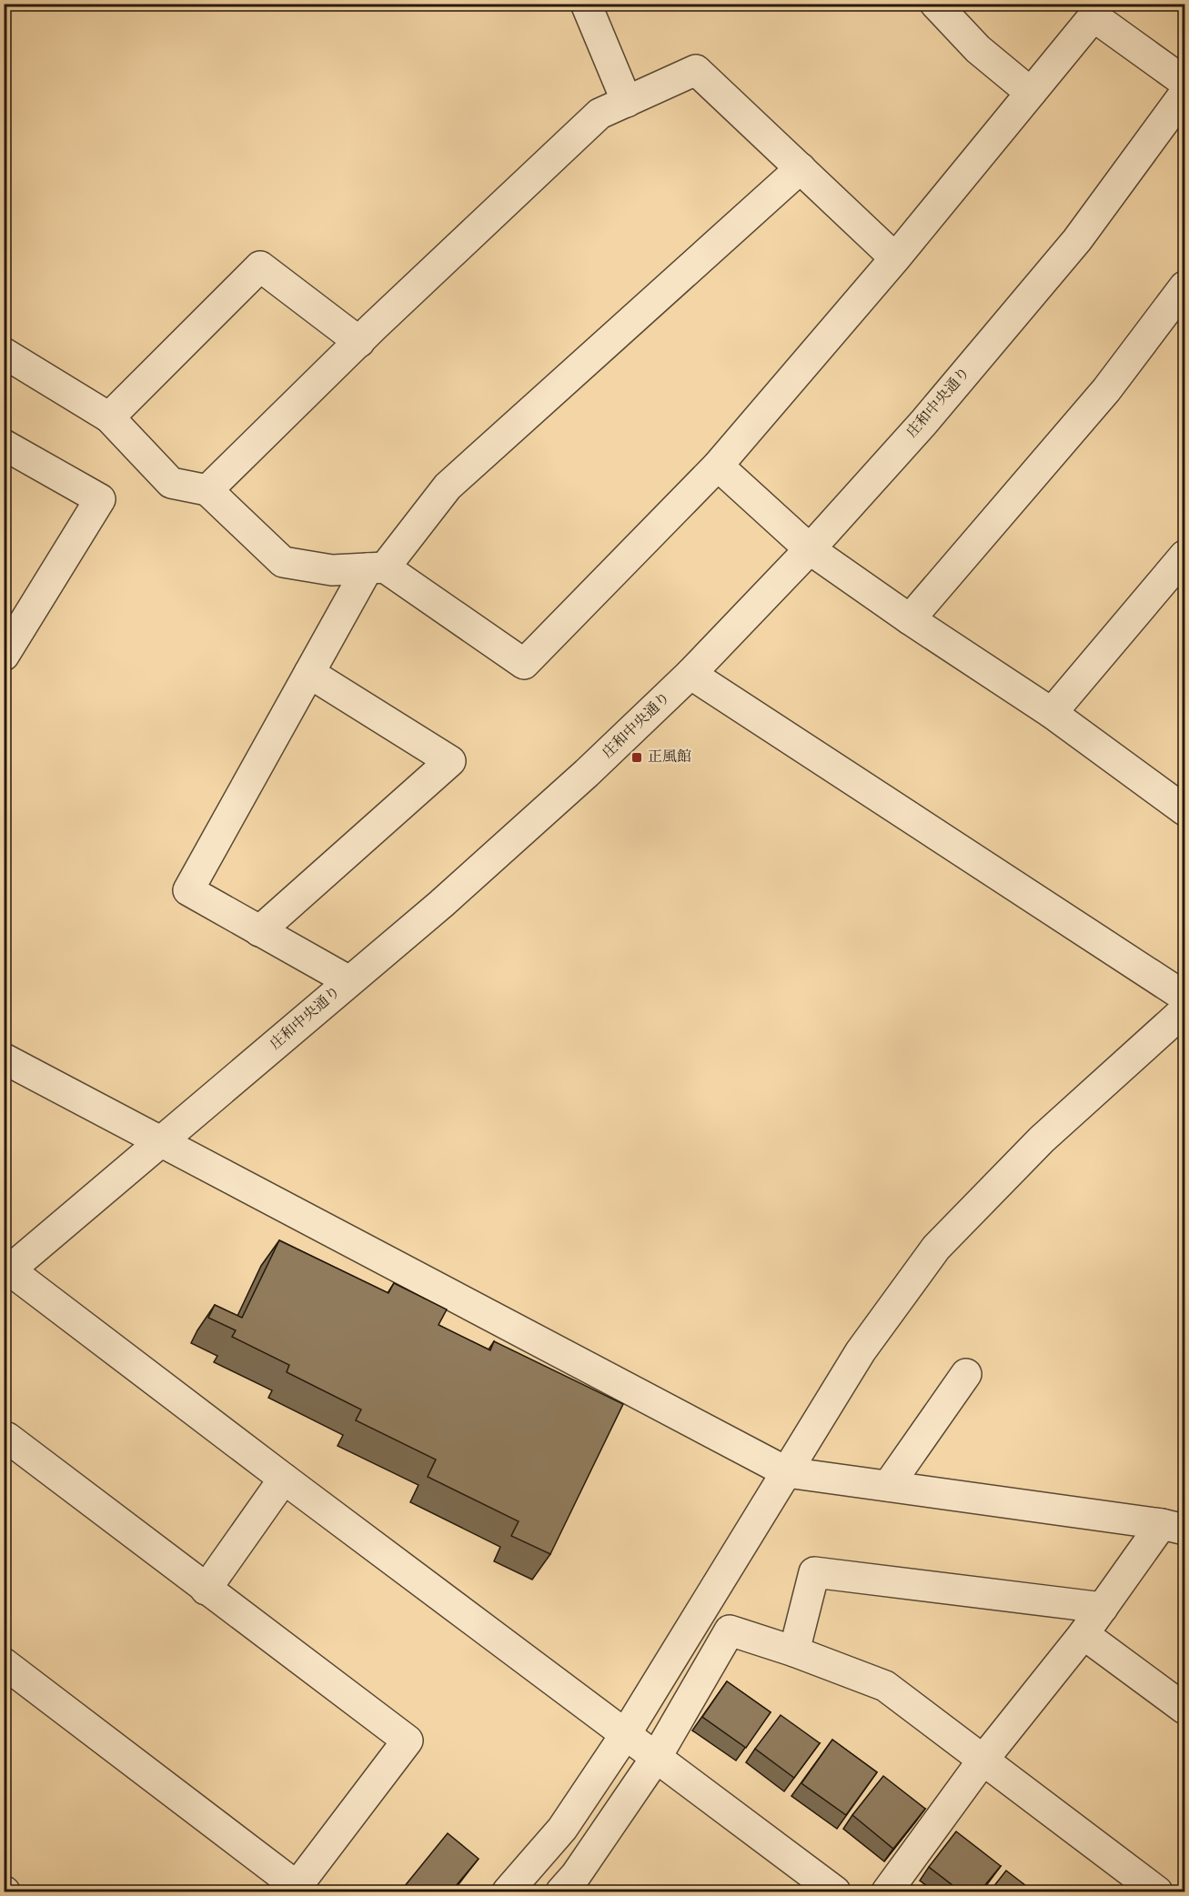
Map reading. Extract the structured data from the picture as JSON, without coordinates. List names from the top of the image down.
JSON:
{
  "streets": {
    "street": ["庄和中央通り"]
  },
  "places": {
    "transit": ["正風館"]
  }
}
